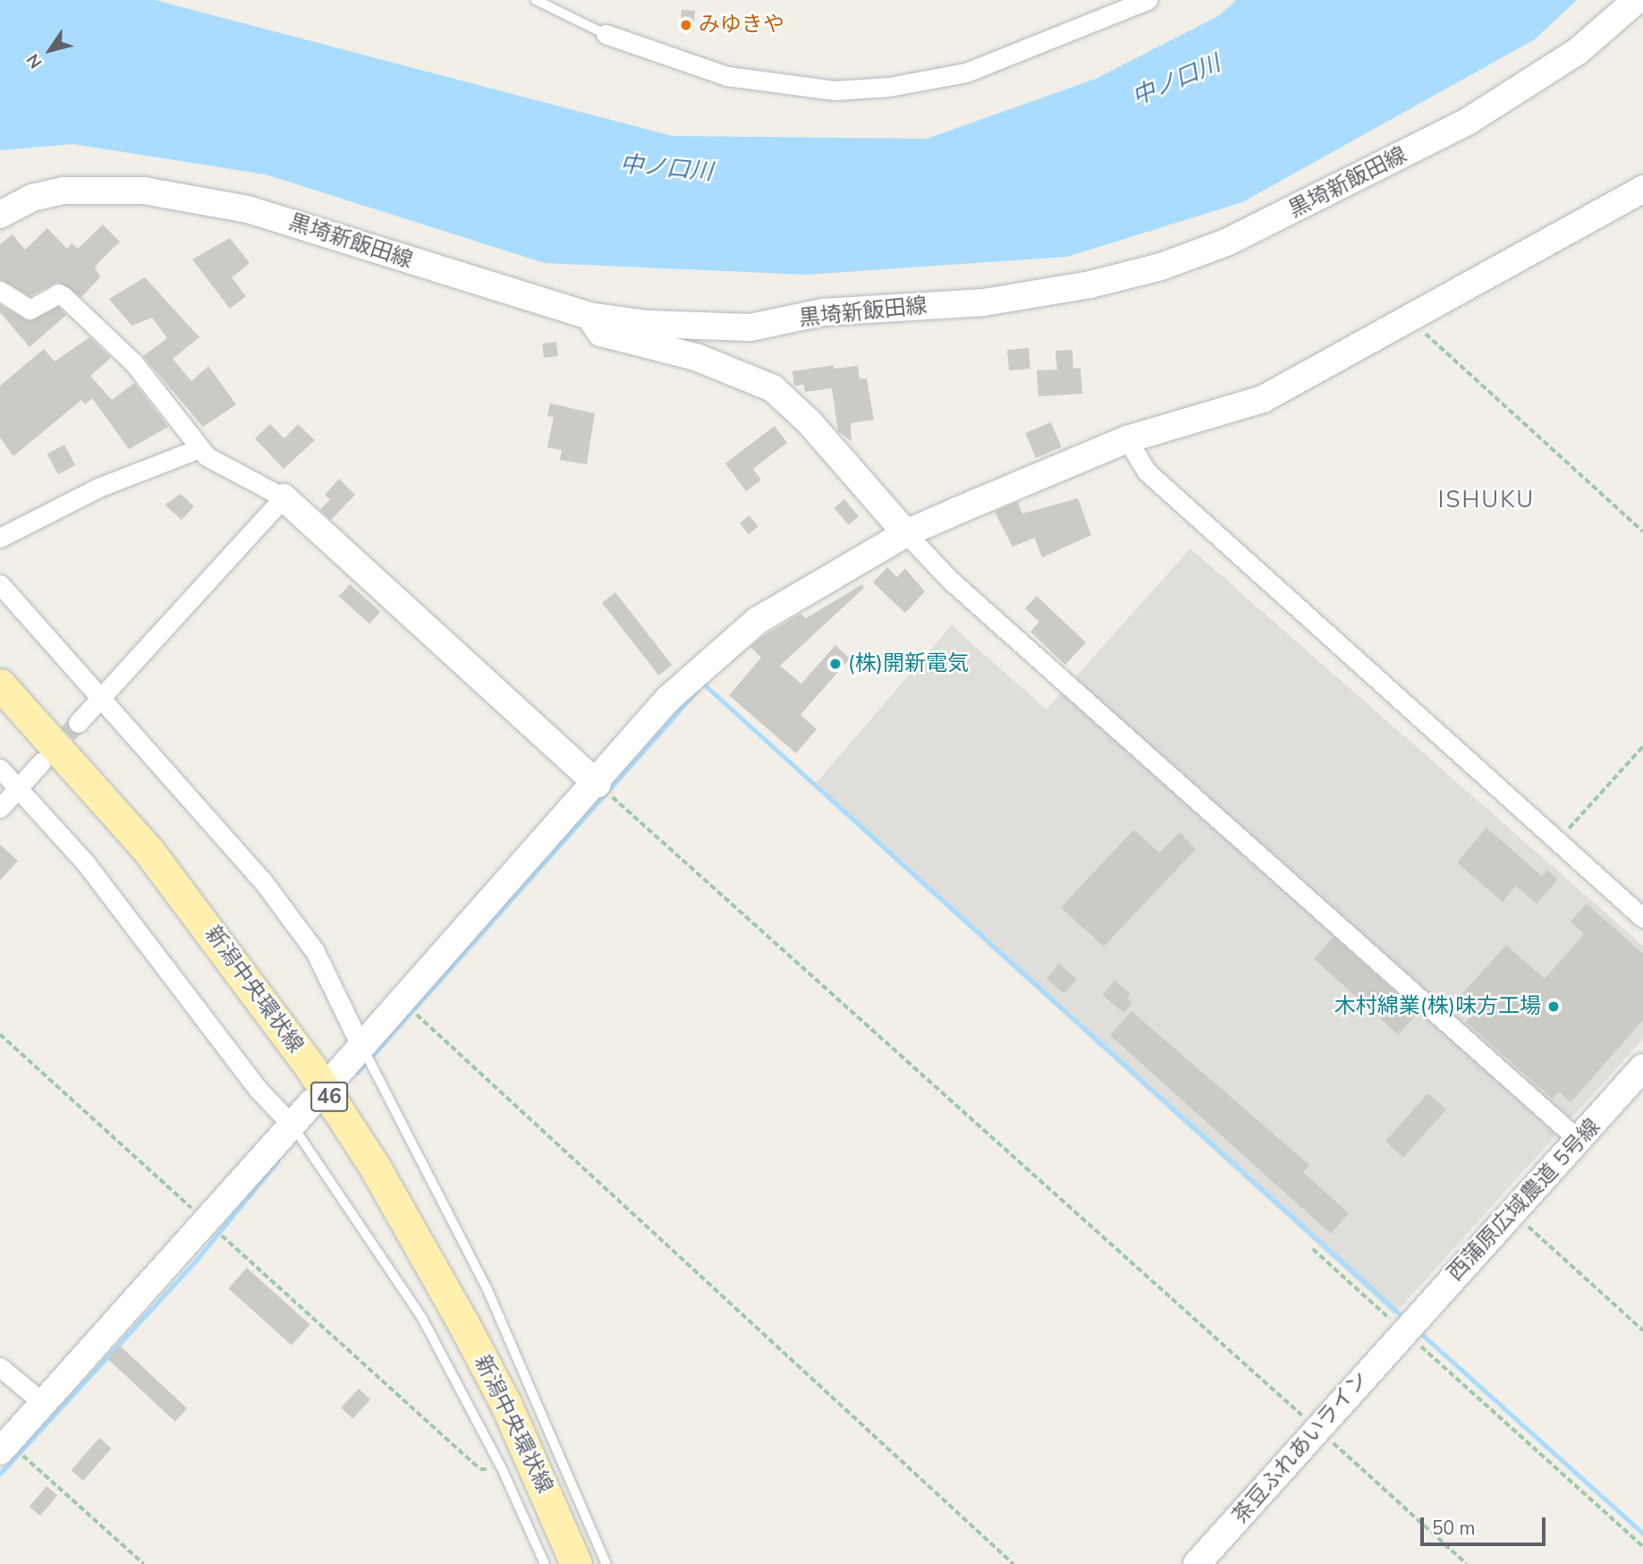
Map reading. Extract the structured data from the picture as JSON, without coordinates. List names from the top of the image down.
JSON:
{
  "streets": {
    "main road": ["新潟中央環状線", "46"],
    "street": ["黒埼新飯田線", "西蒲原広域農道 5号線", "茶豆ふれあいライン"]
  },
  "crossings": [
    ["西蒲原広域農道 5号線", "茶豆ふれあいライン"]
  ],
  "districts": ["ISHUKU"],
  "water": ["中ノ口川"],
  "places": ["みゆきや", "(株)開新電気", "木村綿業(株)味方工場"],
  "scale_bar": "50 m",
  "north": "bottom left"
}
